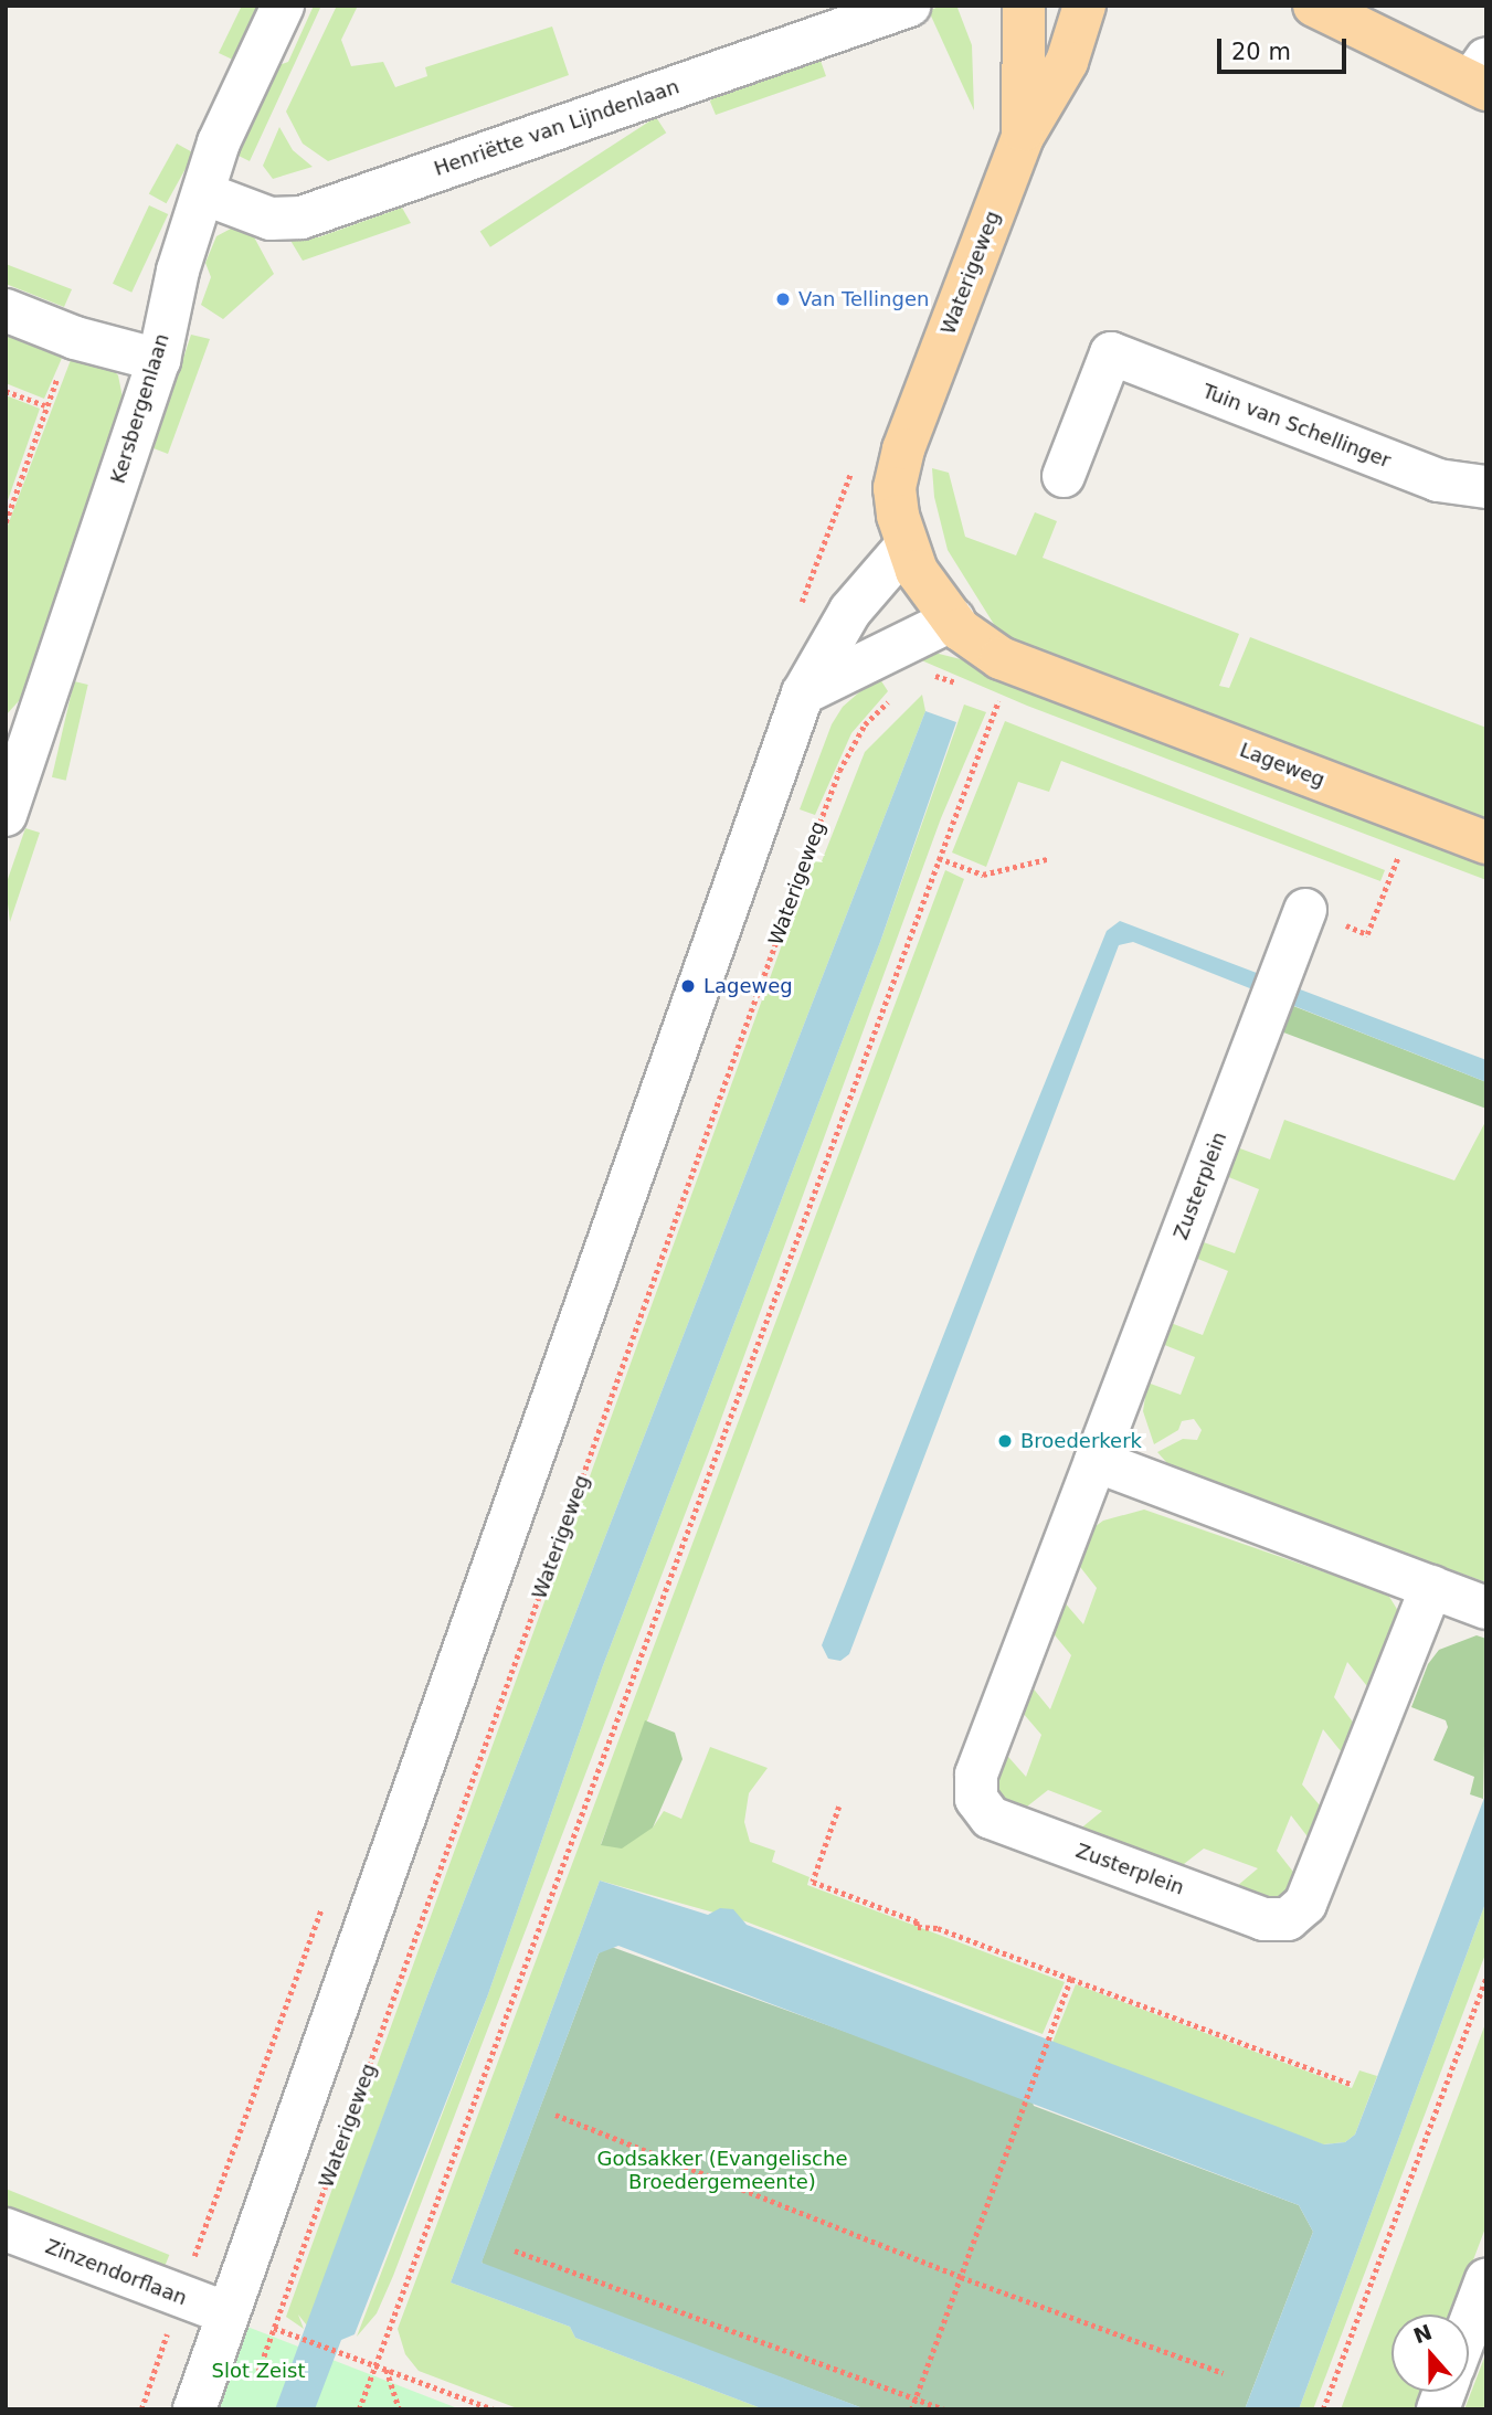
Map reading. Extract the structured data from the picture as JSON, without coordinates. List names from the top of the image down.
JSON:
{
  "streets": {
    "main road": ["Waterigeweg", "Lageweg"],
    "street": [
      "Henriëtte van Lijndenlaan",
      "Kersbergenlaan",
      "Tuin van Schellinger",
      "Zusterplein",
      "Zinzendorflaan"
    ]
  },
  "crossings": [
    ["Henriëtte van Lijndenlaan", "Kersbergenlaan"],
    ["Waterigeweg", "Lageweg"]
  ],
  "parks": ["Godsakker (Evangelische Broedergemeente)", "Slot Zeist"],
  "places": ["Van Tellingen", "Lageweg", "Broederkerk"],
  "scale_bar": "20 m",
  "north": "top"
}
